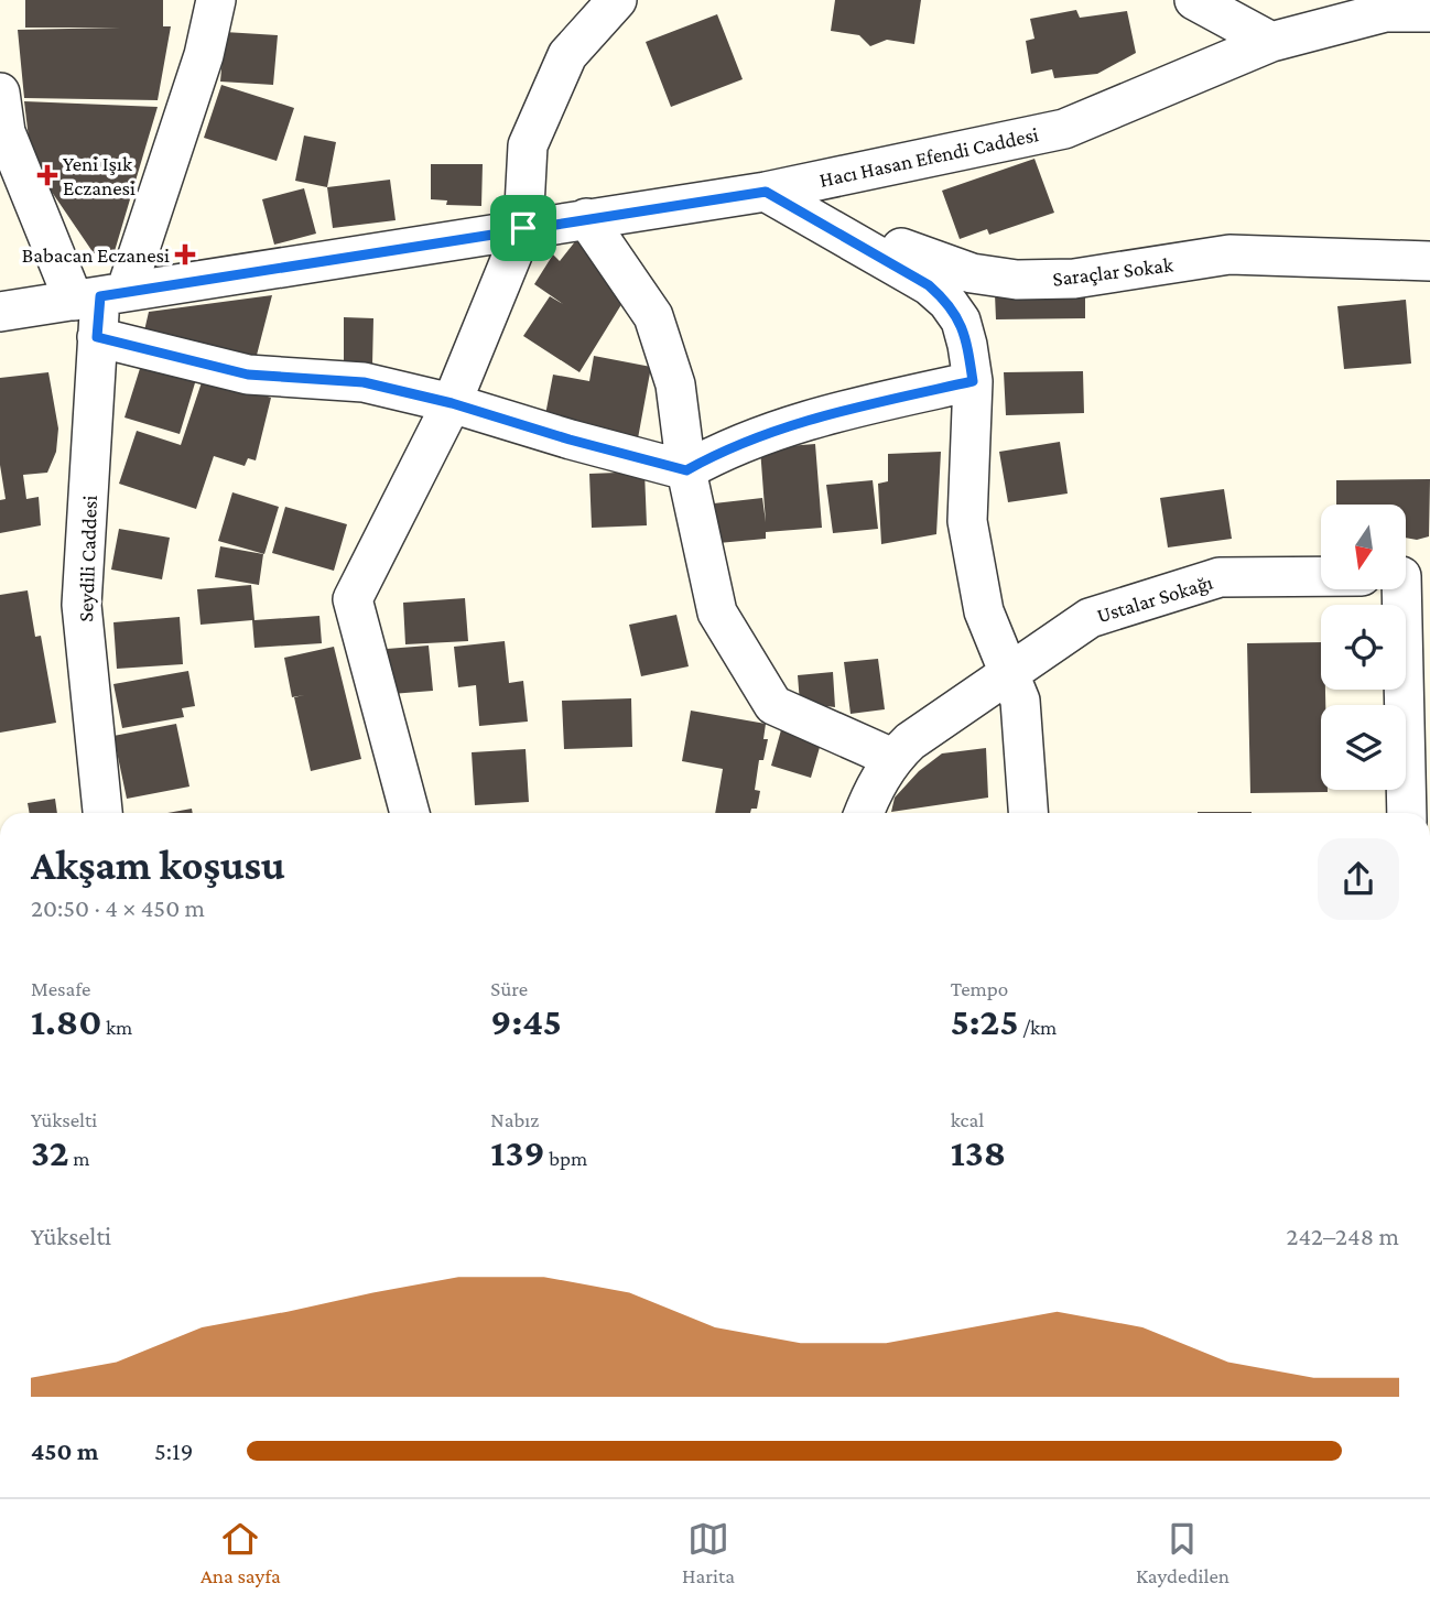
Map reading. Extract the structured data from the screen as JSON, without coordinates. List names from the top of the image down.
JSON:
{
  "streets": {
    "street": [
      "Hacı Hasan Efendi Caddesi",
      "Saraçlar Sokak",
      "Seydili Caddesi",
      "Ustalar Sokağı"
    ]
  },
  "crossings": [
    ["Hacı Hasan Efendi Caddesi", "Saraçlar Sokak"],
    ["Hacı Hasan Efendi Caddesi", "Seydili Caddesi"]
  ],
  "places": {
    "health": ["Yeni Işık Eczanesi", "Babacan Eczanesi"]
  },
  "north": "bottom",
  "page": {
    "heading": ["Akşam koşusu", "20:50 · 4 × 450 m"],
    "stats": [
      ["Mesafe", "1.80 km"],
      ["Süre", "9:45"],
      ["Tempo", "5:25 /km"],
      ["Yükselti", "32 m"],
      ["Nabız", "139 bpm"],
      ["kcal", "138"]
    ],
    "chart": ["Yükselti", "242–248 m"],
    "list": [
      {
        "name": "450 m",
        "note": "5:19"
      }
    ],
    "tabs": ["Ana sayfa", "Harita", "Kaydedilen"]
  }
}
